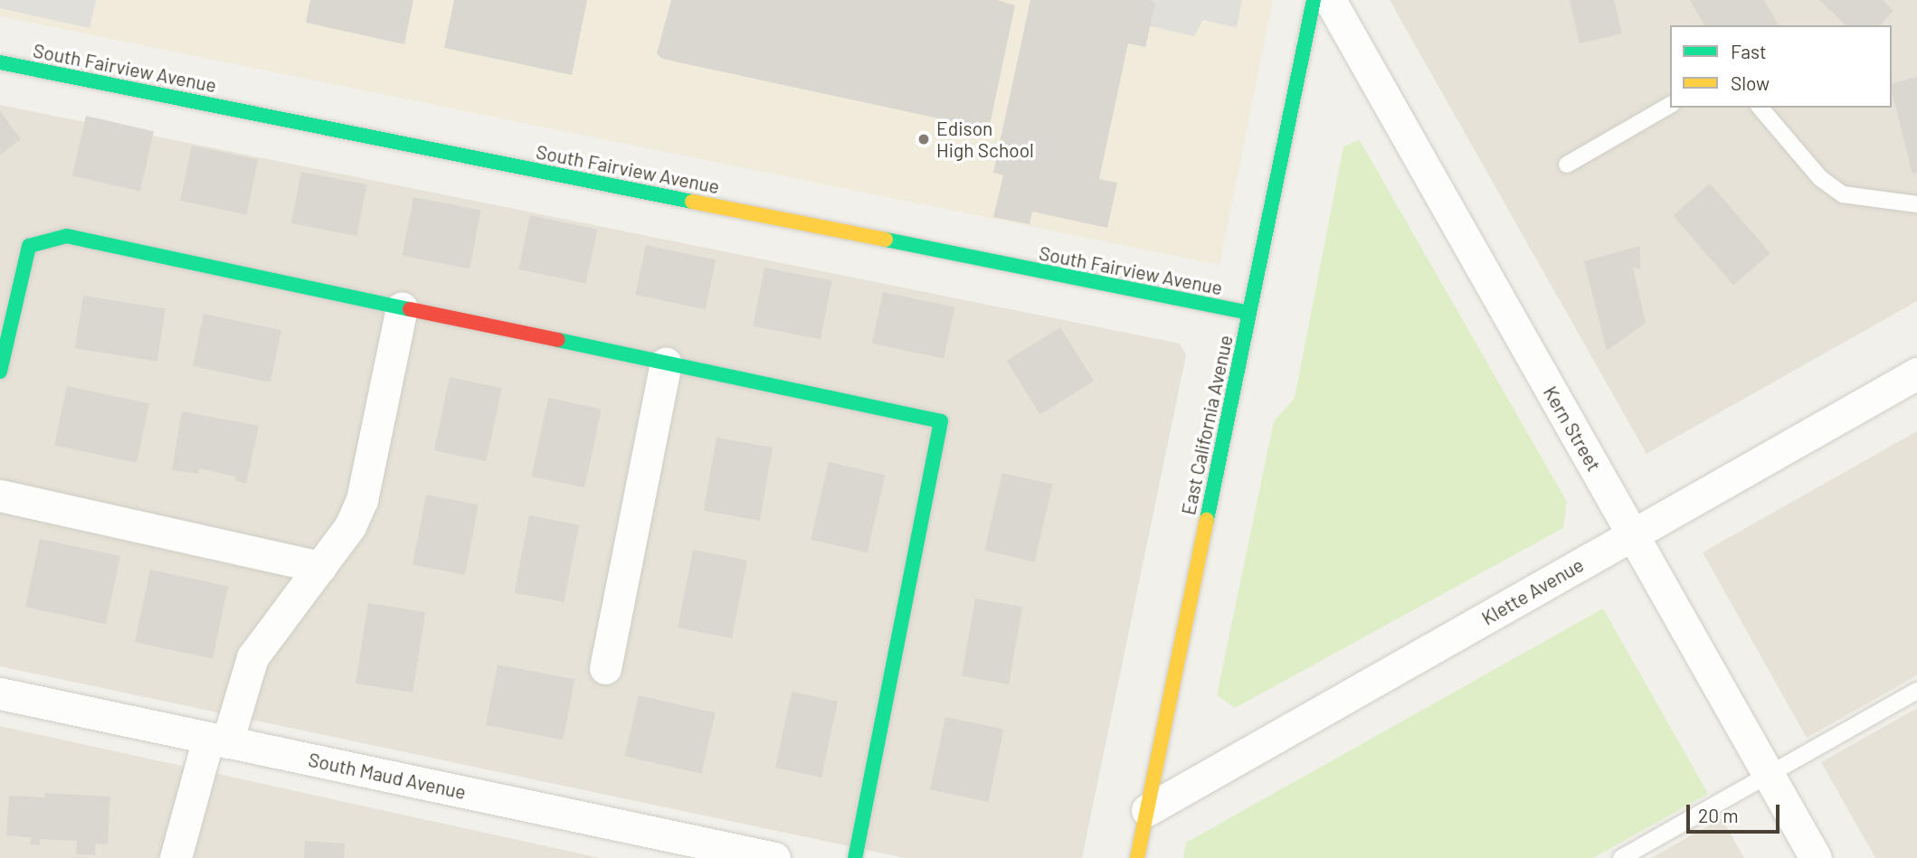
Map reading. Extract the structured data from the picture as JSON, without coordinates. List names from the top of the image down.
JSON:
{
  "streets": {
    "street": [
      "South Fairview Avenue",
      "East California Avenue",
      "Kern Street",
      "Klette Avenue",
      "South Maud Avenue"
    ]
  },
  "crossings": [
    ["South Fairview Avenue", "East California Avenue"],
    ["East California Avenue", "Klette Avenue"],
    ["Kern Street", "Klette Avenue"]
  ],
  "places": ["Edison High School"],
  "legend": ["Fast", "Slow"],
  "scale_bar": "20 m"
}
